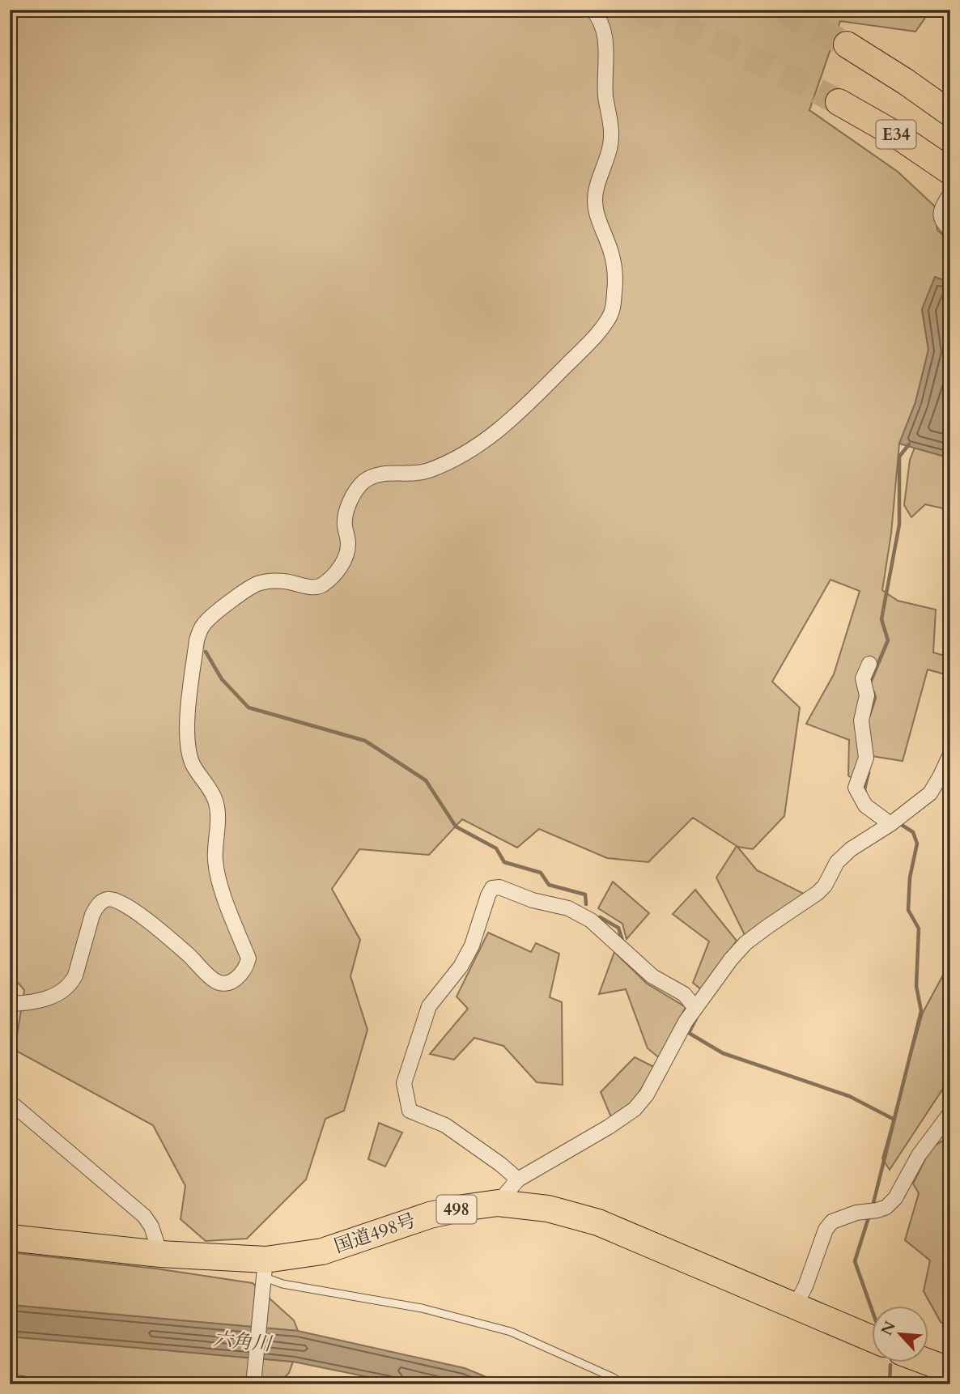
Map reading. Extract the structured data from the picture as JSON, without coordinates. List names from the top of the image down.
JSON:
{
  "streets": {
    "highway": ["E34", "498", "国道498号"]
  },
  "water": ["六角川"],
  "north": "top left"
}
